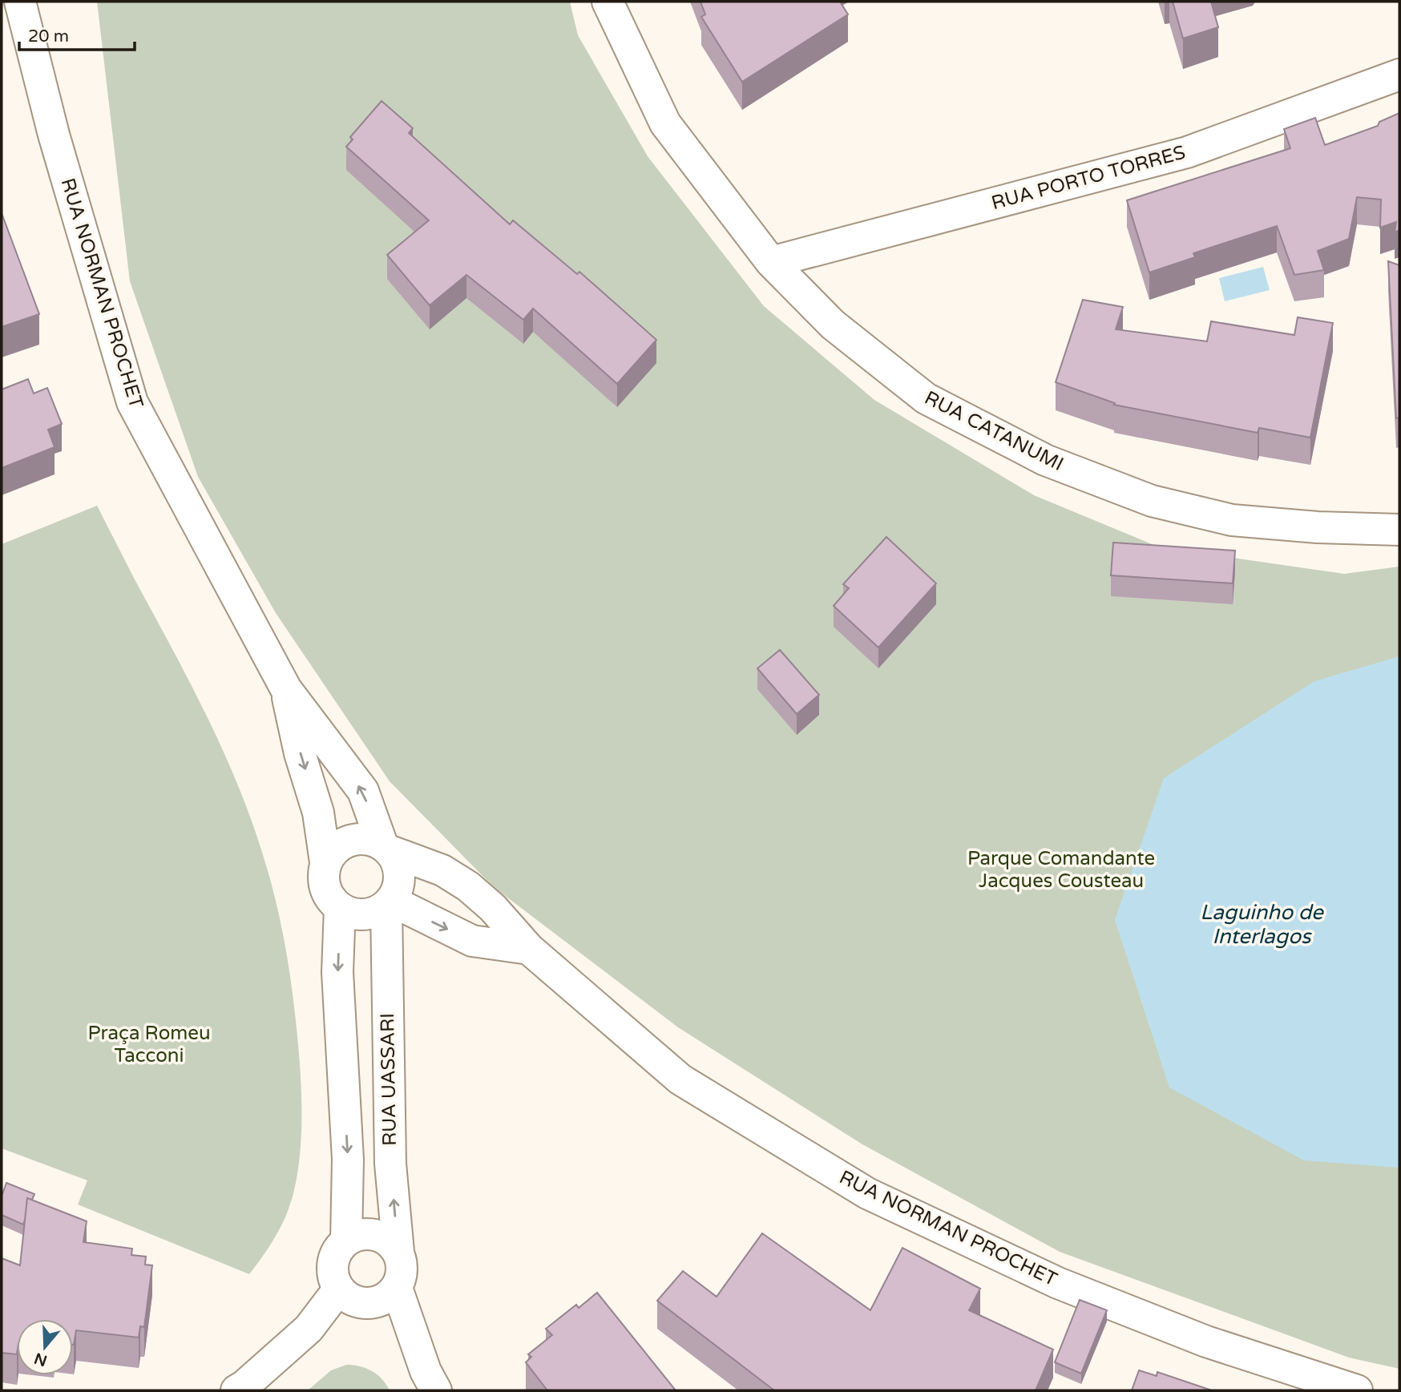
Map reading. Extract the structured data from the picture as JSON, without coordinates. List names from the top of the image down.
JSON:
{
  "streets": {
    "street": [
      "RUA PORTO TORRES",
      "RUA NORMAN PROCHET",
      "RUA CATANUMI",
      "RUA UASSARI"
    ]
  },
  "crossings": [
    ["RUA PORTO TORRES", "RUA CATANUMI"],
    ["RUA NORMAN PROCHET", "RUA UASSARI"]
  ],
  "water": ["Laguinho de Interlagos"],
  "parks": ["Parque Comandante Jacques Cousteau", "Praça Romeu Tacconi"],
  "scale_bar": "20 m",
  "north": "bottom"
}
